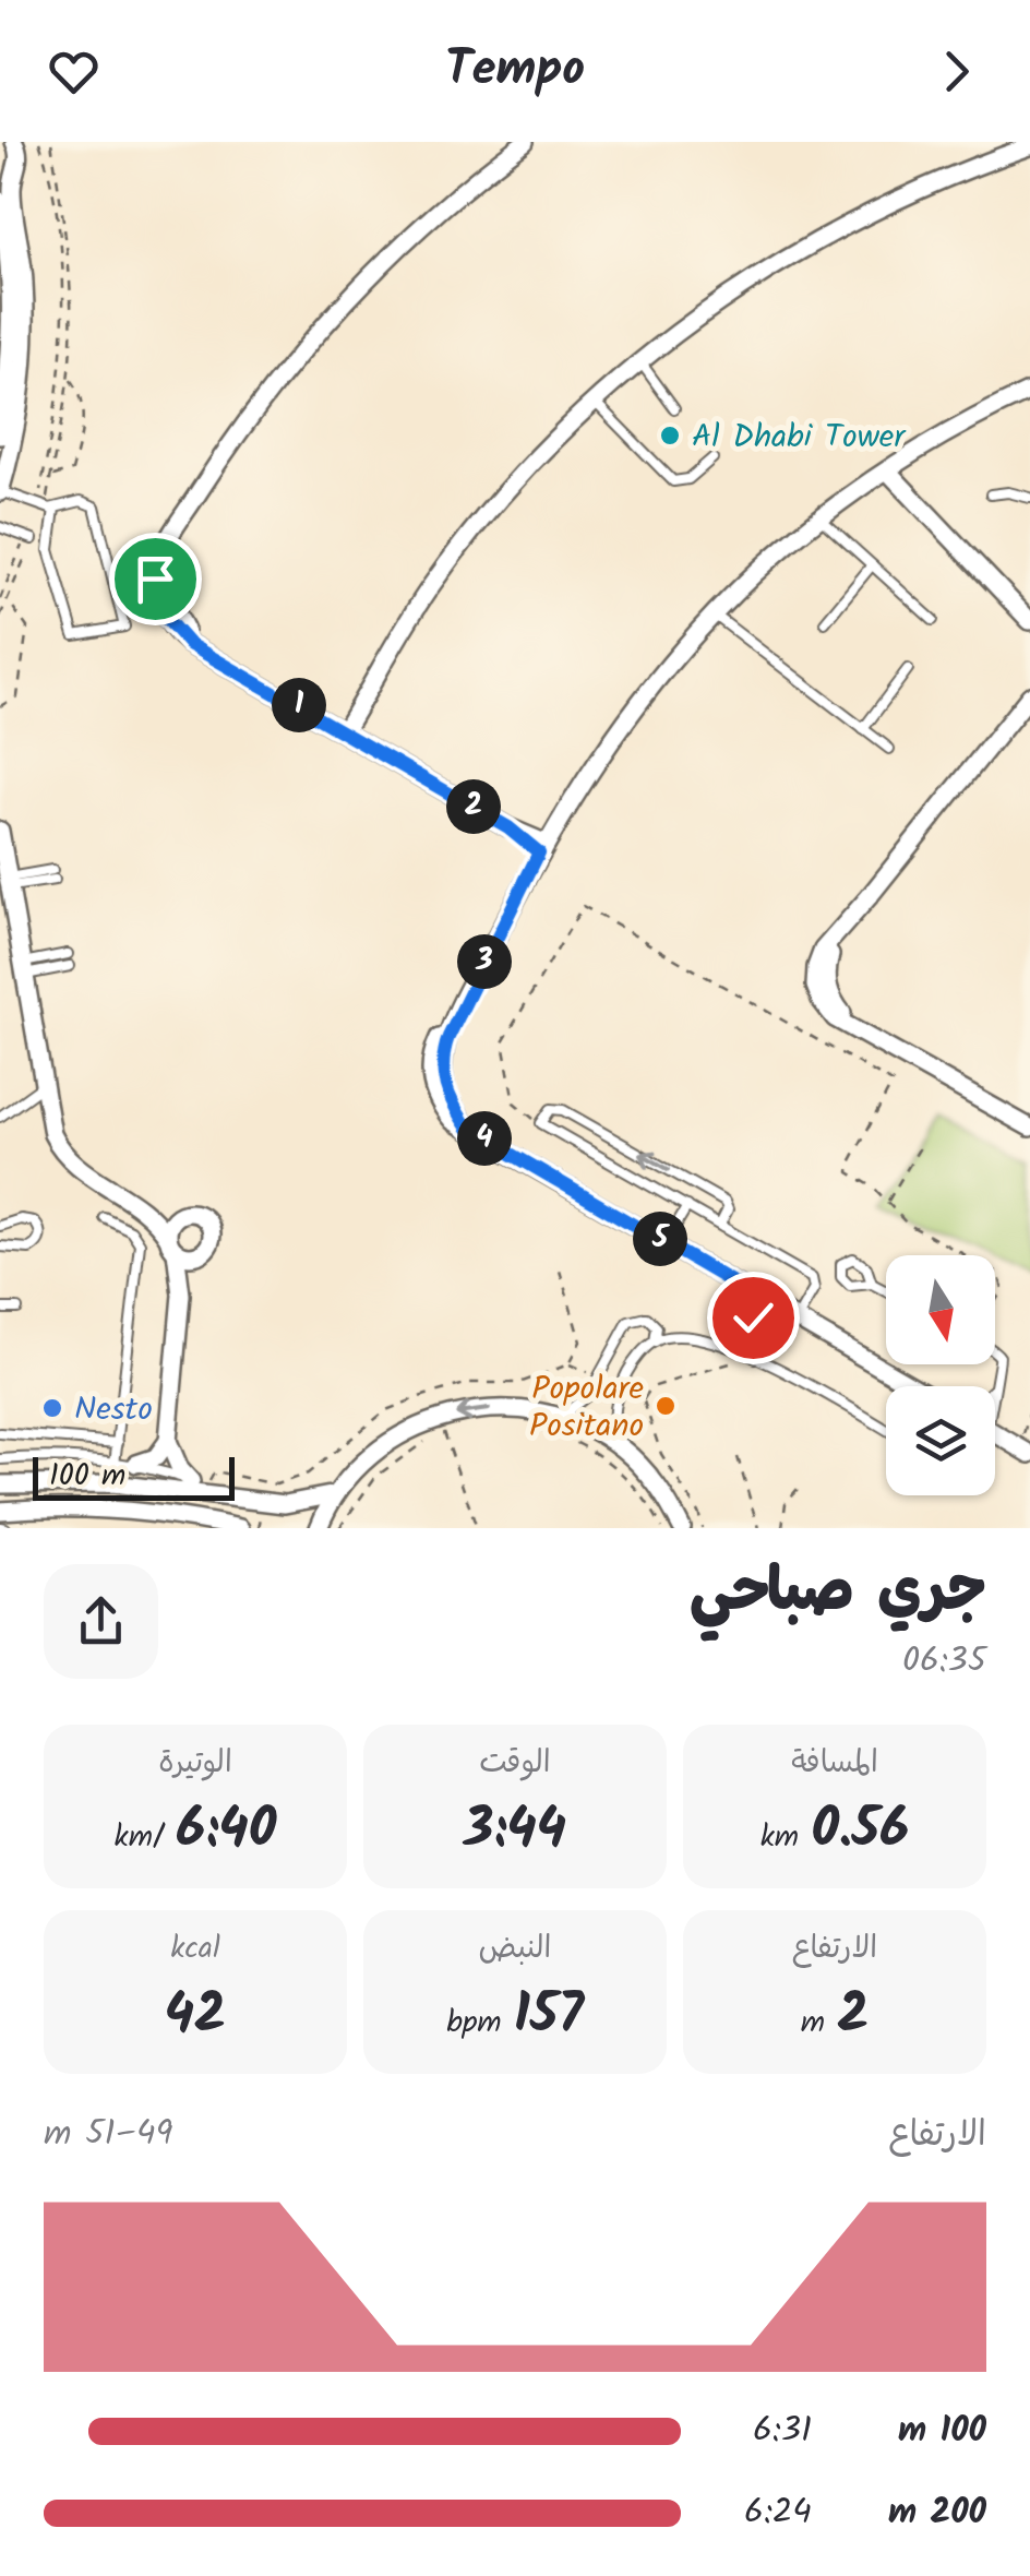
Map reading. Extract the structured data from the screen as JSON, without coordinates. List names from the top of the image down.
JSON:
{
  "places": ["Al Dhabi Tower", "Popolare Positano", "Nesto"],
  "scale_bar": "100 m",
  "north": "bottom",
  "page": {
    "header": "Tempo",
    "pins": [
      "1",
      "2",
      "3",
      "4",
      "5"
    ],
    "scale": "100 m",
    "heading": ["جري صباحي", "06:35"],
    "stats": [
      ["المسافة", "0.56 km"],
      ["الوقت", "3:44"],
      ["الوتيرة", "6:40 /km"],
      ["الارتفاع", "2 m"],
      ["النبض", "157 bpm"],
      ["kcal", "42"]
    ],
    "chart": ["الارتفاع", "49–51 m"],
    "list": [
      {
        "name": "100 m",
        "note": "6:31"
      },
      {
        "name": "200 m",
        "note": "6:24"
      }
    ]
  }
}
